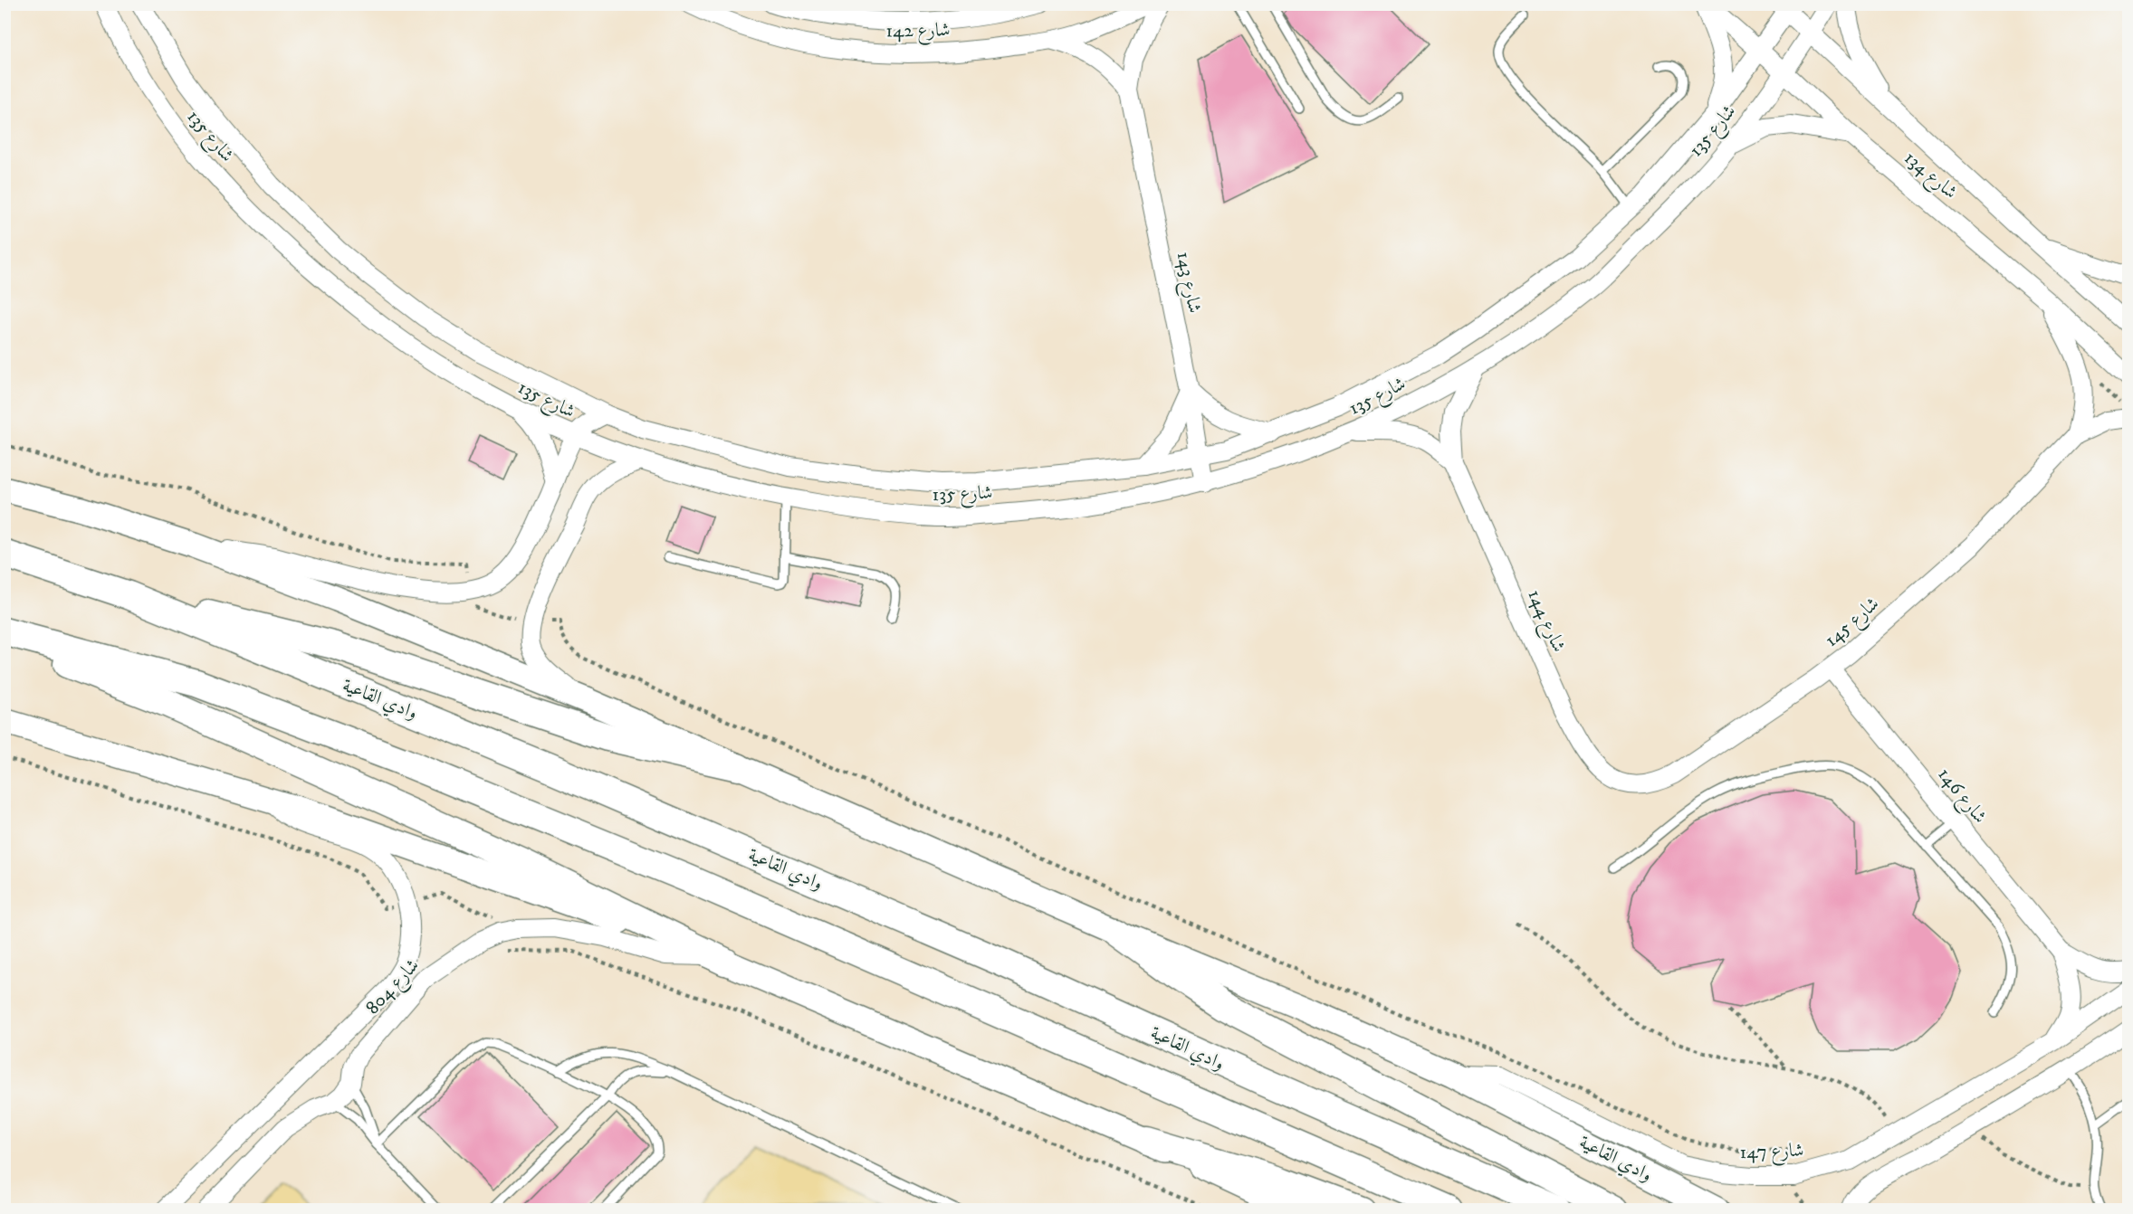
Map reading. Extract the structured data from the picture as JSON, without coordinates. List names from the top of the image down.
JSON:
{
  "streets": {
    "main road": ["وادي القاعية"],
    "street": [
      "شارع 142",
      "شارع 135",
      "شارع 134",
      "شارع 143",
      "شارع 144",
      "شارع 145",
      "شارع 146",
      "شارع 804",
      "شارع 147"
    ]
  },
  "crossings": [
    ["شارع 142", "شارع 143"],
    ["شارع 135", "شارع 134"],
    ["شارع 135", "شارع 143"],
    ["شارع 135", "شارع 144"],
    ["شارع 135", "وادي القاعية"],
    ["شارع 134", "شارع 145"],
    ["شارع 144", "شارع 145"],
    ["شارع 145", "شارع 146"],
    ["وادي القاعية", "شارع 147"],
    ["شارع 146", "شارع 147"]
  ]
}
